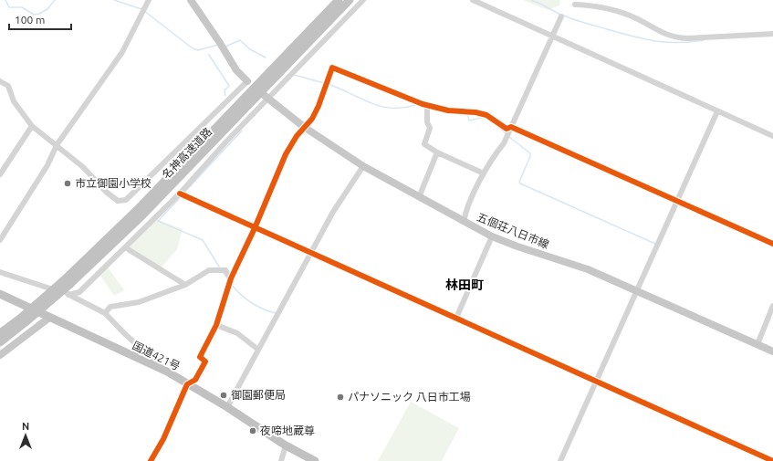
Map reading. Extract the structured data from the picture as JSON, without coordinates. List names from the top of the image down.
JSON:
{
  "streets": {
    "highway": ["名神高速道路", "国道421号"],
    "main road": ["五個荘八日市線"]
  },
  "districts": ["林田町"],
  "places": [
    "市立御園小学校",
    "御園郵便局",
    "パナソニック 八日市工場",
    "夜啼地蔵尊"
  ],
  "scale_bar": "100 m",
  "north": "top"
}
